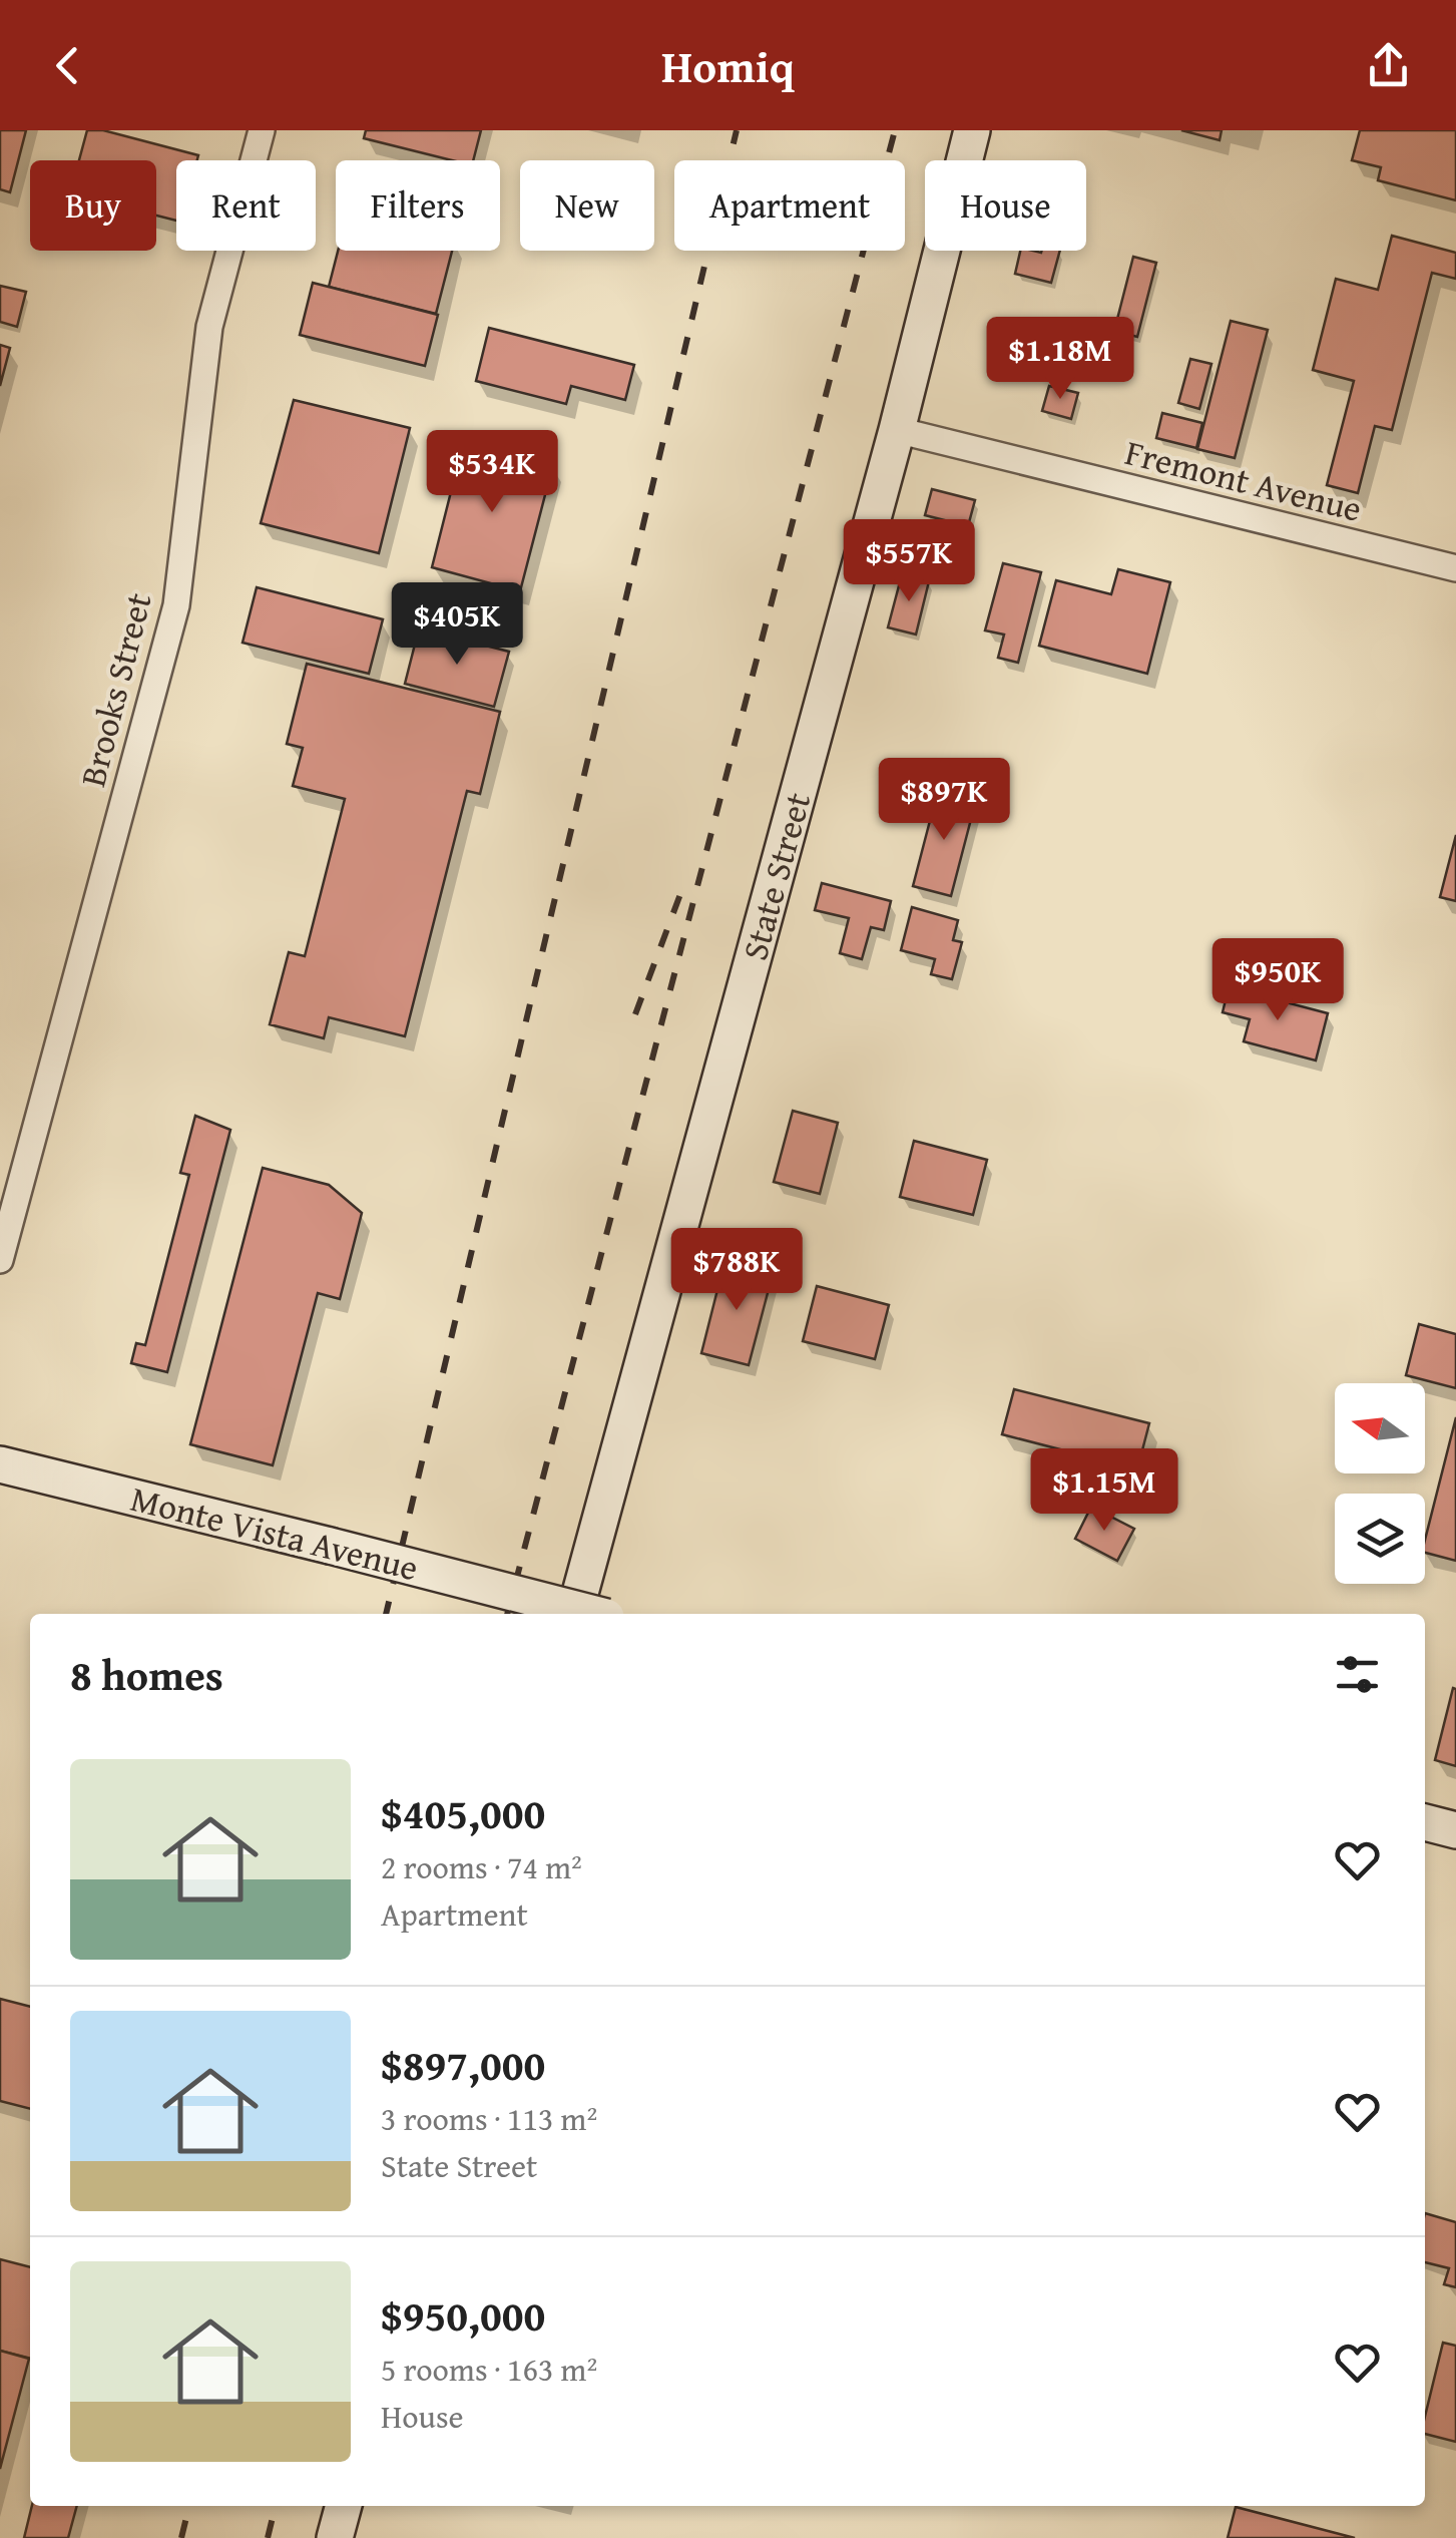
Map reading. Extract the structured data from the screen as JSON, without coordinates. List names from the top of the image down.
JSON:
{
  "streets": {
    "street": [
      "Fremont Avenue",
      "Brooks Street",
      "State Street",
      "Monte Vista Avenue"
    ]
  },
  "crossings": [
    ["Fremont Avenue", "State Street"]
  ],
  "north": "left",
  "page": {
    "header": "Homiq",
    "chip": [
      "Buy",
      "Rent",
      "Filters",
      "New",
      "Apartment",
      "House"
    ],
    "price": [
      "$1.18M",
      "$534K",
      "$557K",
      "$405K",
      "$897K",
      "$950K",
      "$788K",
      "$1.15M"
    ],
    "heading": "8 homes",
    "list": [
      {
        "name": "$405,000",
        "note": "2 rooms · 74 m² · Apartment"
      },
      {
        "name": "$897,000",
        "note": "3 rooms · 113 m² · State Street"
      },
      {
        "name": "$950,000",
        "note": "5 rooms · 163 m² · House"
      }
    ]
  }
}
